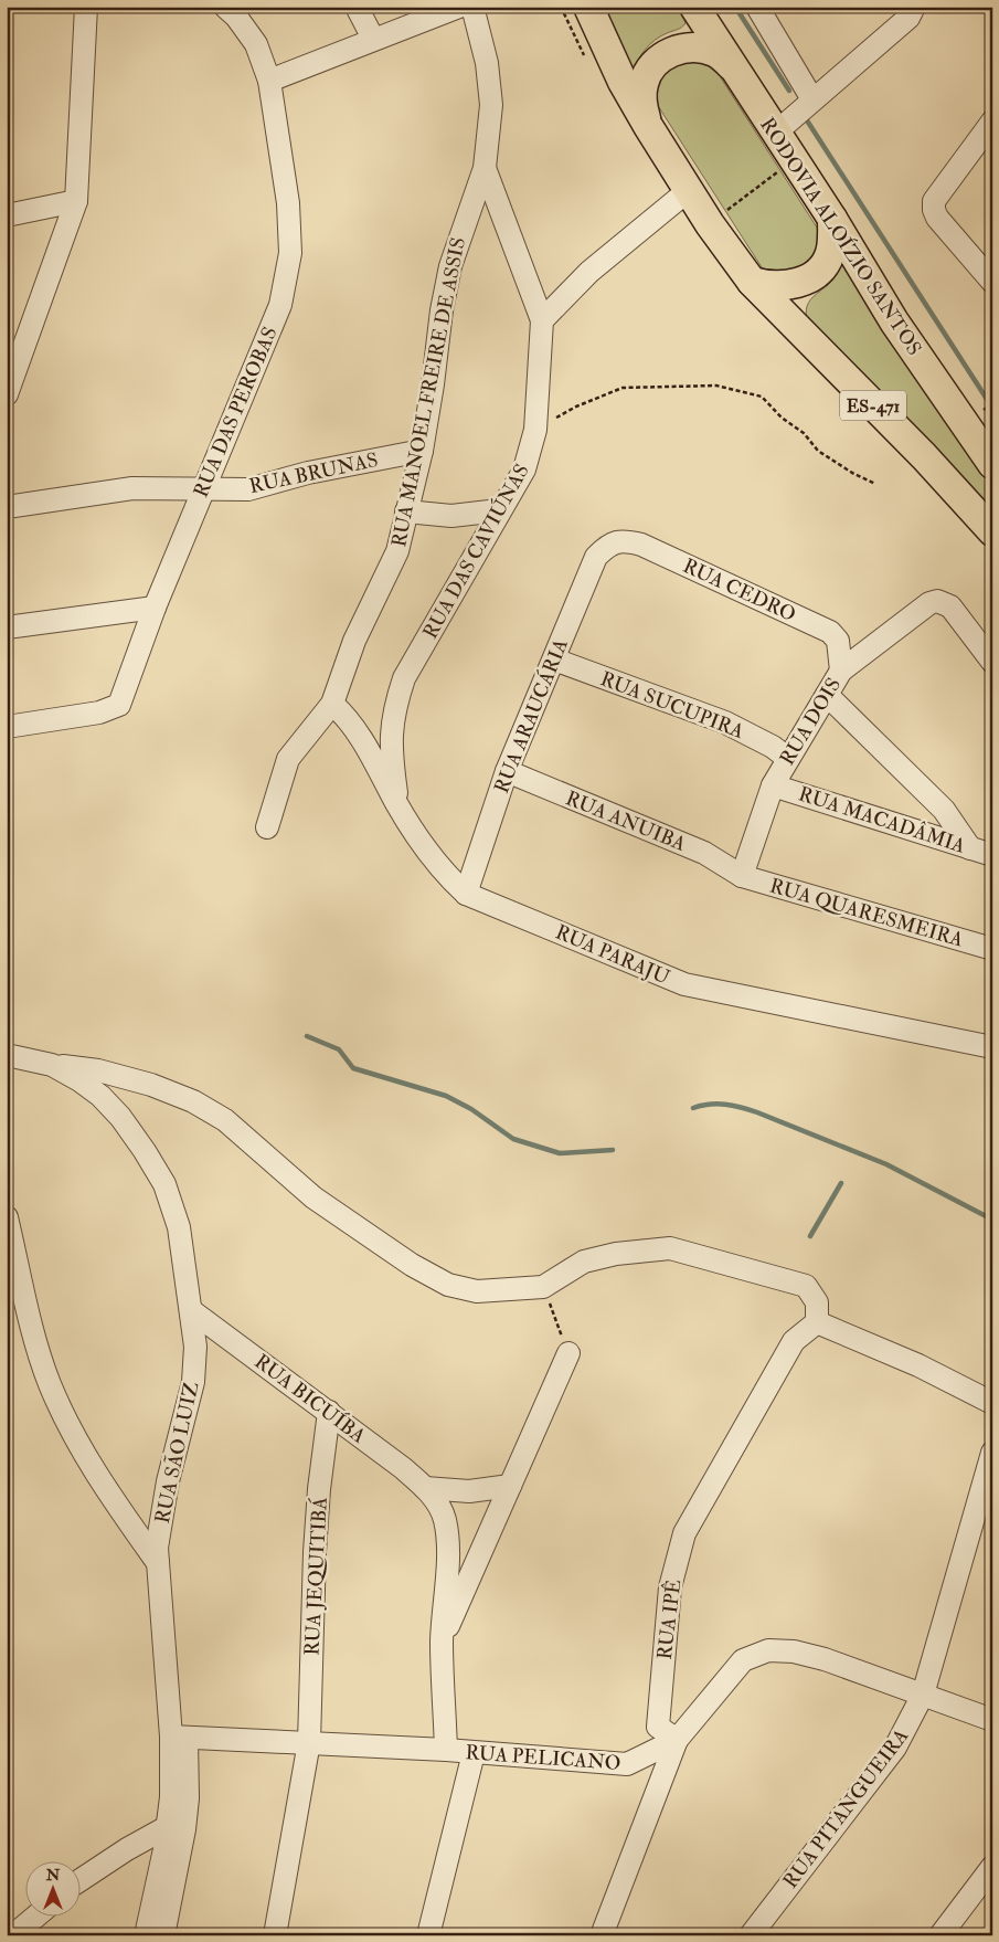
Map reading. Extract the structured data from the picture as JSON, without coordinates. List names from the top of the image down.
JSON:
{
  "streets": {
    "main road": ["RODOVIA ALOÍZIO SANTOS", "ES-471"],
    "street": [
      "RUA MANOEL FREIRE DE ASSIS",
      "RUA DAS PEROBAS",
      "RUA BRUNAS",
      "RUA DAS CAVIÚNAS",
      "RUA CEDRO",
      "RUA SUCUPIRA",
      "RUA ARAUCÁRIA",
      "RUA DOIS",
      "RUA MACADÂMIA",
      "RUA ANUIBA",
      "RUA QUARESMEIRA",
      "RUA PARAJU",
      "RUA BICUÍBA",
      "RUA SÃO LUIZ",
      "RUA JEQUITIBÁ",
      "RUA IPÊ",
      "RUA PELICANO",
      "RUA PITANGUEIRA"
    ]
  },
  "crossings": [
    ["RODOVIA ALOÍZIO SANTOS", "ES-471"],
    ["RUA MANOEL FREIRE DE ASSIS", "RUA BRUNAS"],
    ["RUA MANOEL FREIRE DE ASSIS", "RUA PARAJU"],
    ["RUA DAS PEROBAS", "RUA BRUNAS"],
    ["RUA DAS CAVIÚNAS", "RUA PARAJU"],
    ["RUA CEDRO", "RUA ARAUCÁRIA"],
    ["RUA CEDRO", "RUA DOIS"],
    ["RUA SUCUPIRA", "RUA ARAUCÁRIA"],
    ["RUA SUCUPIRA", "RUA DOIS"],
    ["RUA ARAUCÁRIA", "RUA ANUIBA"],
    ["RUA ARAUCÁRIA", "RUA PARAJU"],
    ["RUA DOIS", "RUA MACADÂMIA"],
    ["RUA DOIS", "RUA ANUIBA"],
    ["RUA DOIS", "RUA QUARESMEIRA"],
    ["RUA ANUIBA", "RUA QUARESMEIRA"],
    ["RUA BICUÍBA", "RUA SÃO LUIZ"],
    ["RUA BICUÍBA", "RUA JEQUITIBÁ"],
    ["RUA BICUÍBA", "RUA PELICANO"],
    ["RUA SÃO LUIZ", "RUA PELICANO"],
    ["RUA JEQUITIBÁ", "RUA PELICANO"],
    ["RUA IPÊ", "RUA PELICANO"],
    ["RUA PELICANO", "RUA PITANGUEIRA"]
  ],
  "north": "top"
}
